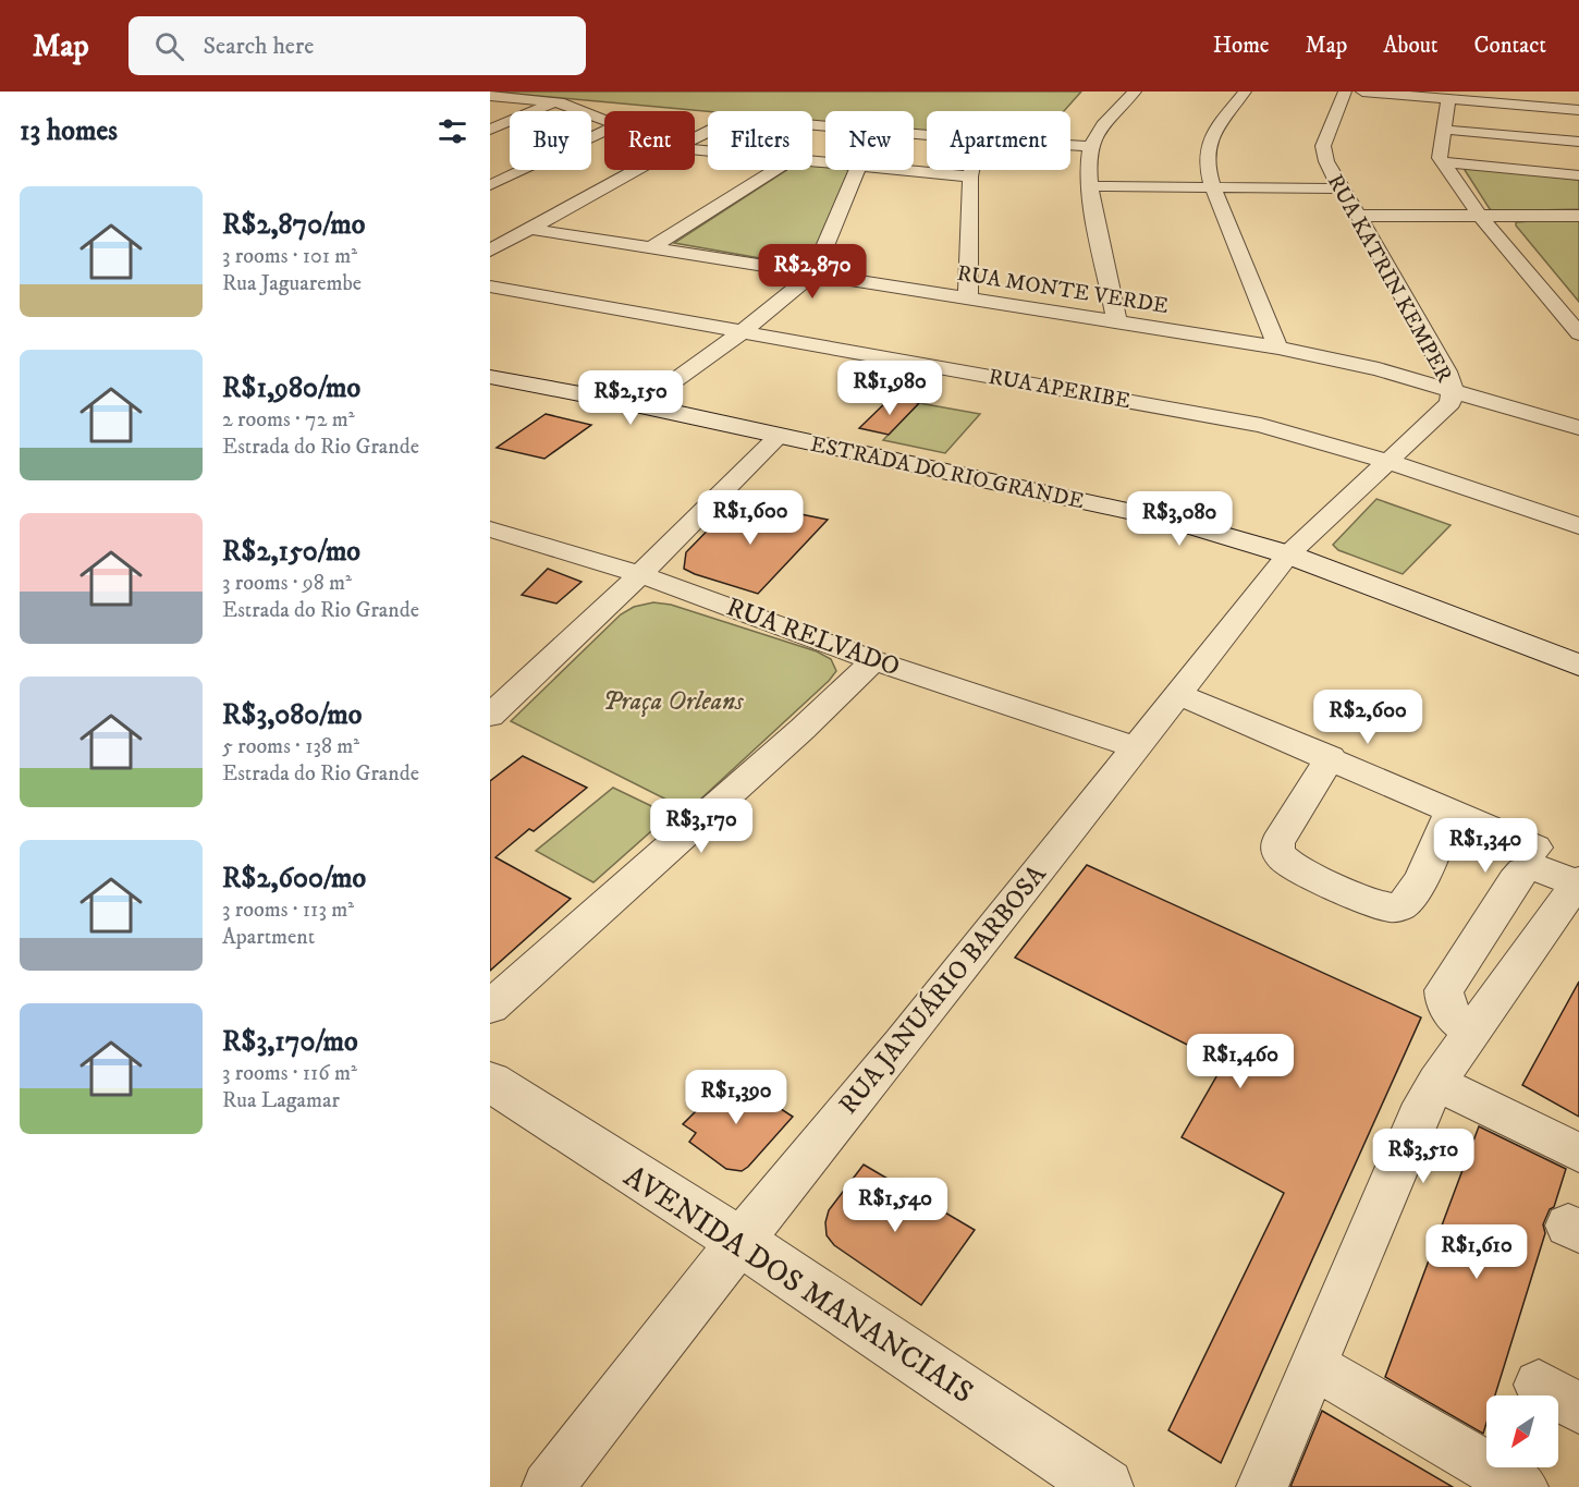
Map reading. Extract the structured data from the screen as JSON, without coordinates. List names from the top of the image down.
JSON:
{
  "streets": {
    "main road": ["ESTRADA DO RIO GRANDE", "AVENIDA DOS MANANCIAIS"],
    "street": [
      "RUA KATRIN KEMPER",
      "RUA MONTE VERDE",
      "RUA APERIBE",
      "RUA RELVADO",
      "RUA JANUÁRIO BARBOSA"
    ]
  },
  "crossings": [
    ["RUA KATRIN KEMPER", "RUA MONTE VERDE"],
    ["RUA KATRIN KEMPER", "RUA APERIBE"],
    ["RUA KATRIN KEMPER", "ESTRADA DO RIO GRANDE"],
    ["RUA KATRIN KEMPER", "RUA JANUÁRIO BARBOSA"],
    ["ESTRADA DO RIO GRANDE", "RUA JANUÁRIO BARBOSA"],
    ["RUA RELVADO", "RUA JANUÁRIO BARBOSA"],
    ["RUA JANUÁRIO BARBOSA", "AVENIDA DOS MANANCIAIS"]
  ],
  "parks": ["Praça Orleans"],
  "north": "bottom left",
  "page": {
    "header": "Map",
    "search": "Search here",
    "nav": [
      "Home",
      "Map",
      "About",
      "Contact"
    ],
    "heading": "13 homes",
    "chip": [
      "Buy",
      "Rent",
      "Filters",
      "New",
      "Apartment"
    ],
    "list": [
      {
        "name": "R$2,870/mo",
        "note": "3 rooms · 101 m² · Rua Jaguarembe"
      },
      {
        "name": "R$1,980/mo",
        "note": "2 rooms · 72 m² · Estrada do Rio Grande"
      },
      {
        "name": "R$2,150/mo",
        "note": "3 rooms · 98 m² · Estrada do Rio Grande"
      },
      {
        "name": "R$3,080/mo",
        "note": "5 rooms · 138 m² · Estrada do Rio Grande"
      },
      {
        "name": "R$2,600/mo",
        "note": "3 rooms · 113 m² · Apartment"
      },
      {
        "name": "R$3,170/mo",
        "note": "3 rooms · 116 m² · Rua Lagamar"
      }
    ],
    "price": [
      "R$2,870",
      "R$1,980",
      "R$2,150",
      "R$1,600",
      "R$3,080",
      "R$2,600",
      "R$3,170",
      "R$1,340",
      "R$1,460",
      "R$1,390",
      "R$3,510",
      "R$1,540",
      "R$1,610"
    ]
  }
}
